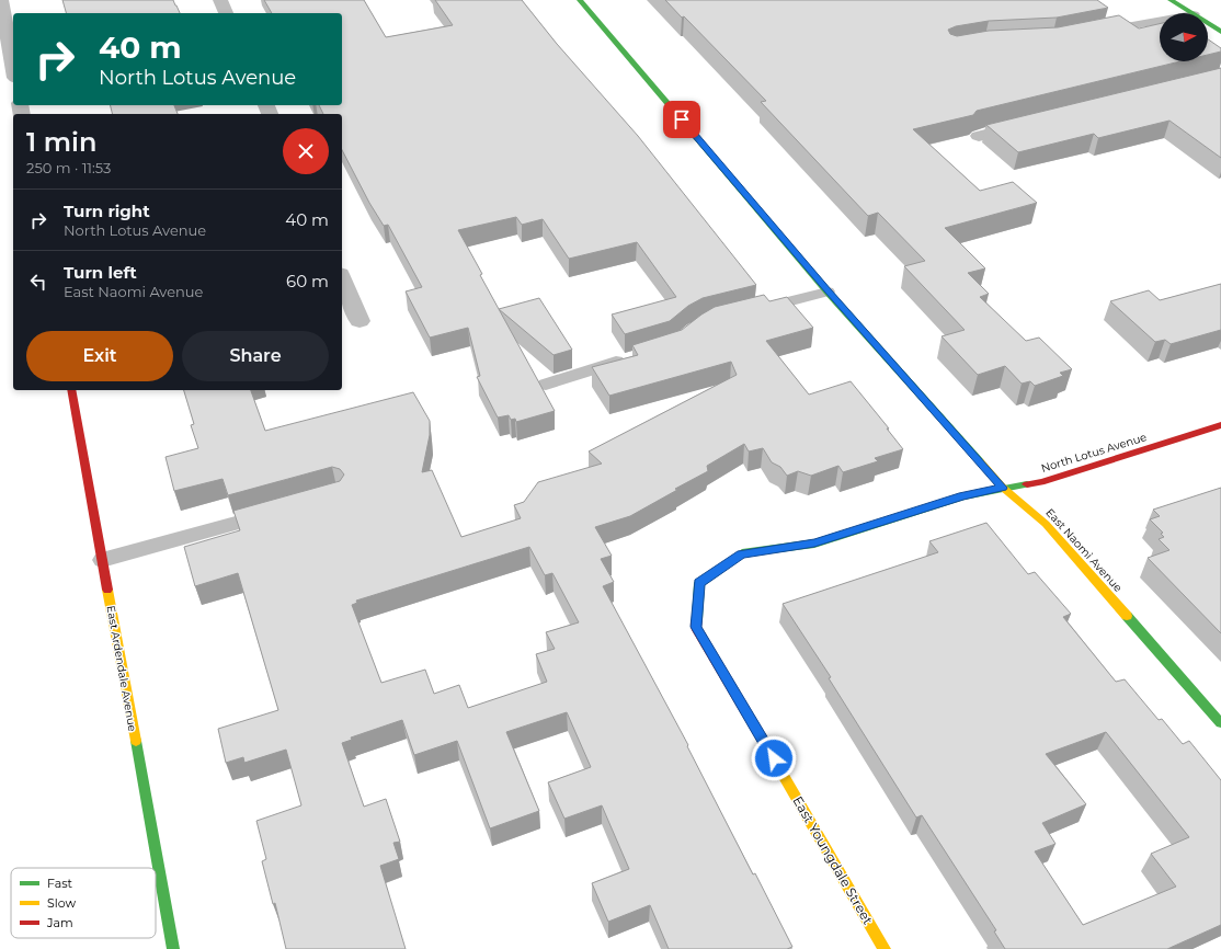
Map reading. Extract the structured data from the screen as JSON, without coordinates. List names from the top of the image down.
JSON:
{
  "streets": {
    "street": [
      "North Lotus Avenue",
      "East Naomi Avenue",
      "East Ardendale Avenue",
      "East Youngdale Street"
    ]
  },
  "crossings": [
    ["North Lotus Avenue", "East Naomi Avenue"],
    ["North Lotus Avenue", "East Youngdale Street"]
  ],
  "legend": ["Fast", "Slow", "Jam"],
  "north": "right",
  "page": {
    "turn": ["40 m", "North Lotus Avenue"],
    "heading": ["1 min", "250 m · 11:53"],
    "list": [
      {
        "name": "Turn right",
        "note": "North Lotus Avenue",
        "value": "40 m"
      },
      {
        "name": "Turn left",
        "note": "East Naomi Avenue",
        "value": "60 m"
      }
    ],
    "buttons": ["Exit", "Share"]
  }
}
